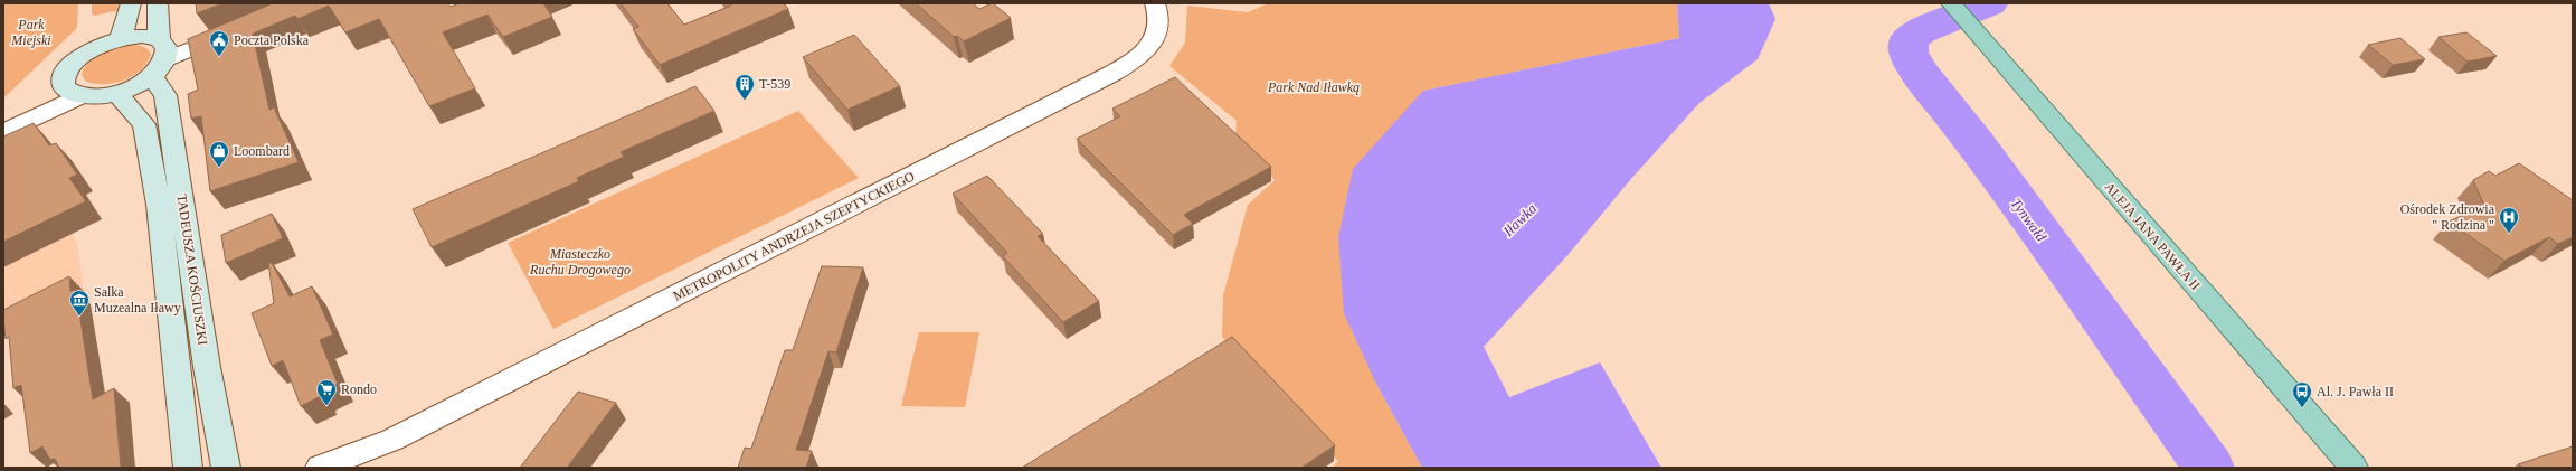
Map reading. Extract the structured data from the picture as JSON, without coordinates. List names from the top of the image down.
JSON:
{
  "streets": {
    "main road": ["ALEJA JANA PAWŁA II", "TADEUSZA KOŚCIUSZKI"],
    "street": ["METROPOLITY ANDRZEJA SZEPTYCKIEGO"]
  },
  "water": ["Iławka", "Tynwałd"],
  "parks": ["Park Miejski", "Park Nad Iławką", "Miasteczko Ruchu Drogowego"],
  "places": {
    "public building": ["Poczta Polska"],
    "building": ["T-539"],
    "shop": ["Loombard"],
    "hospital": ["Ośrodek Zdrowia \" Rodzina \""],
    "museum": ["Salka Muzealna Iławy"],
    "supermarket": ["Rondo"],
    "bus stop": ["Al. J. Pawła II"]
  }
}
